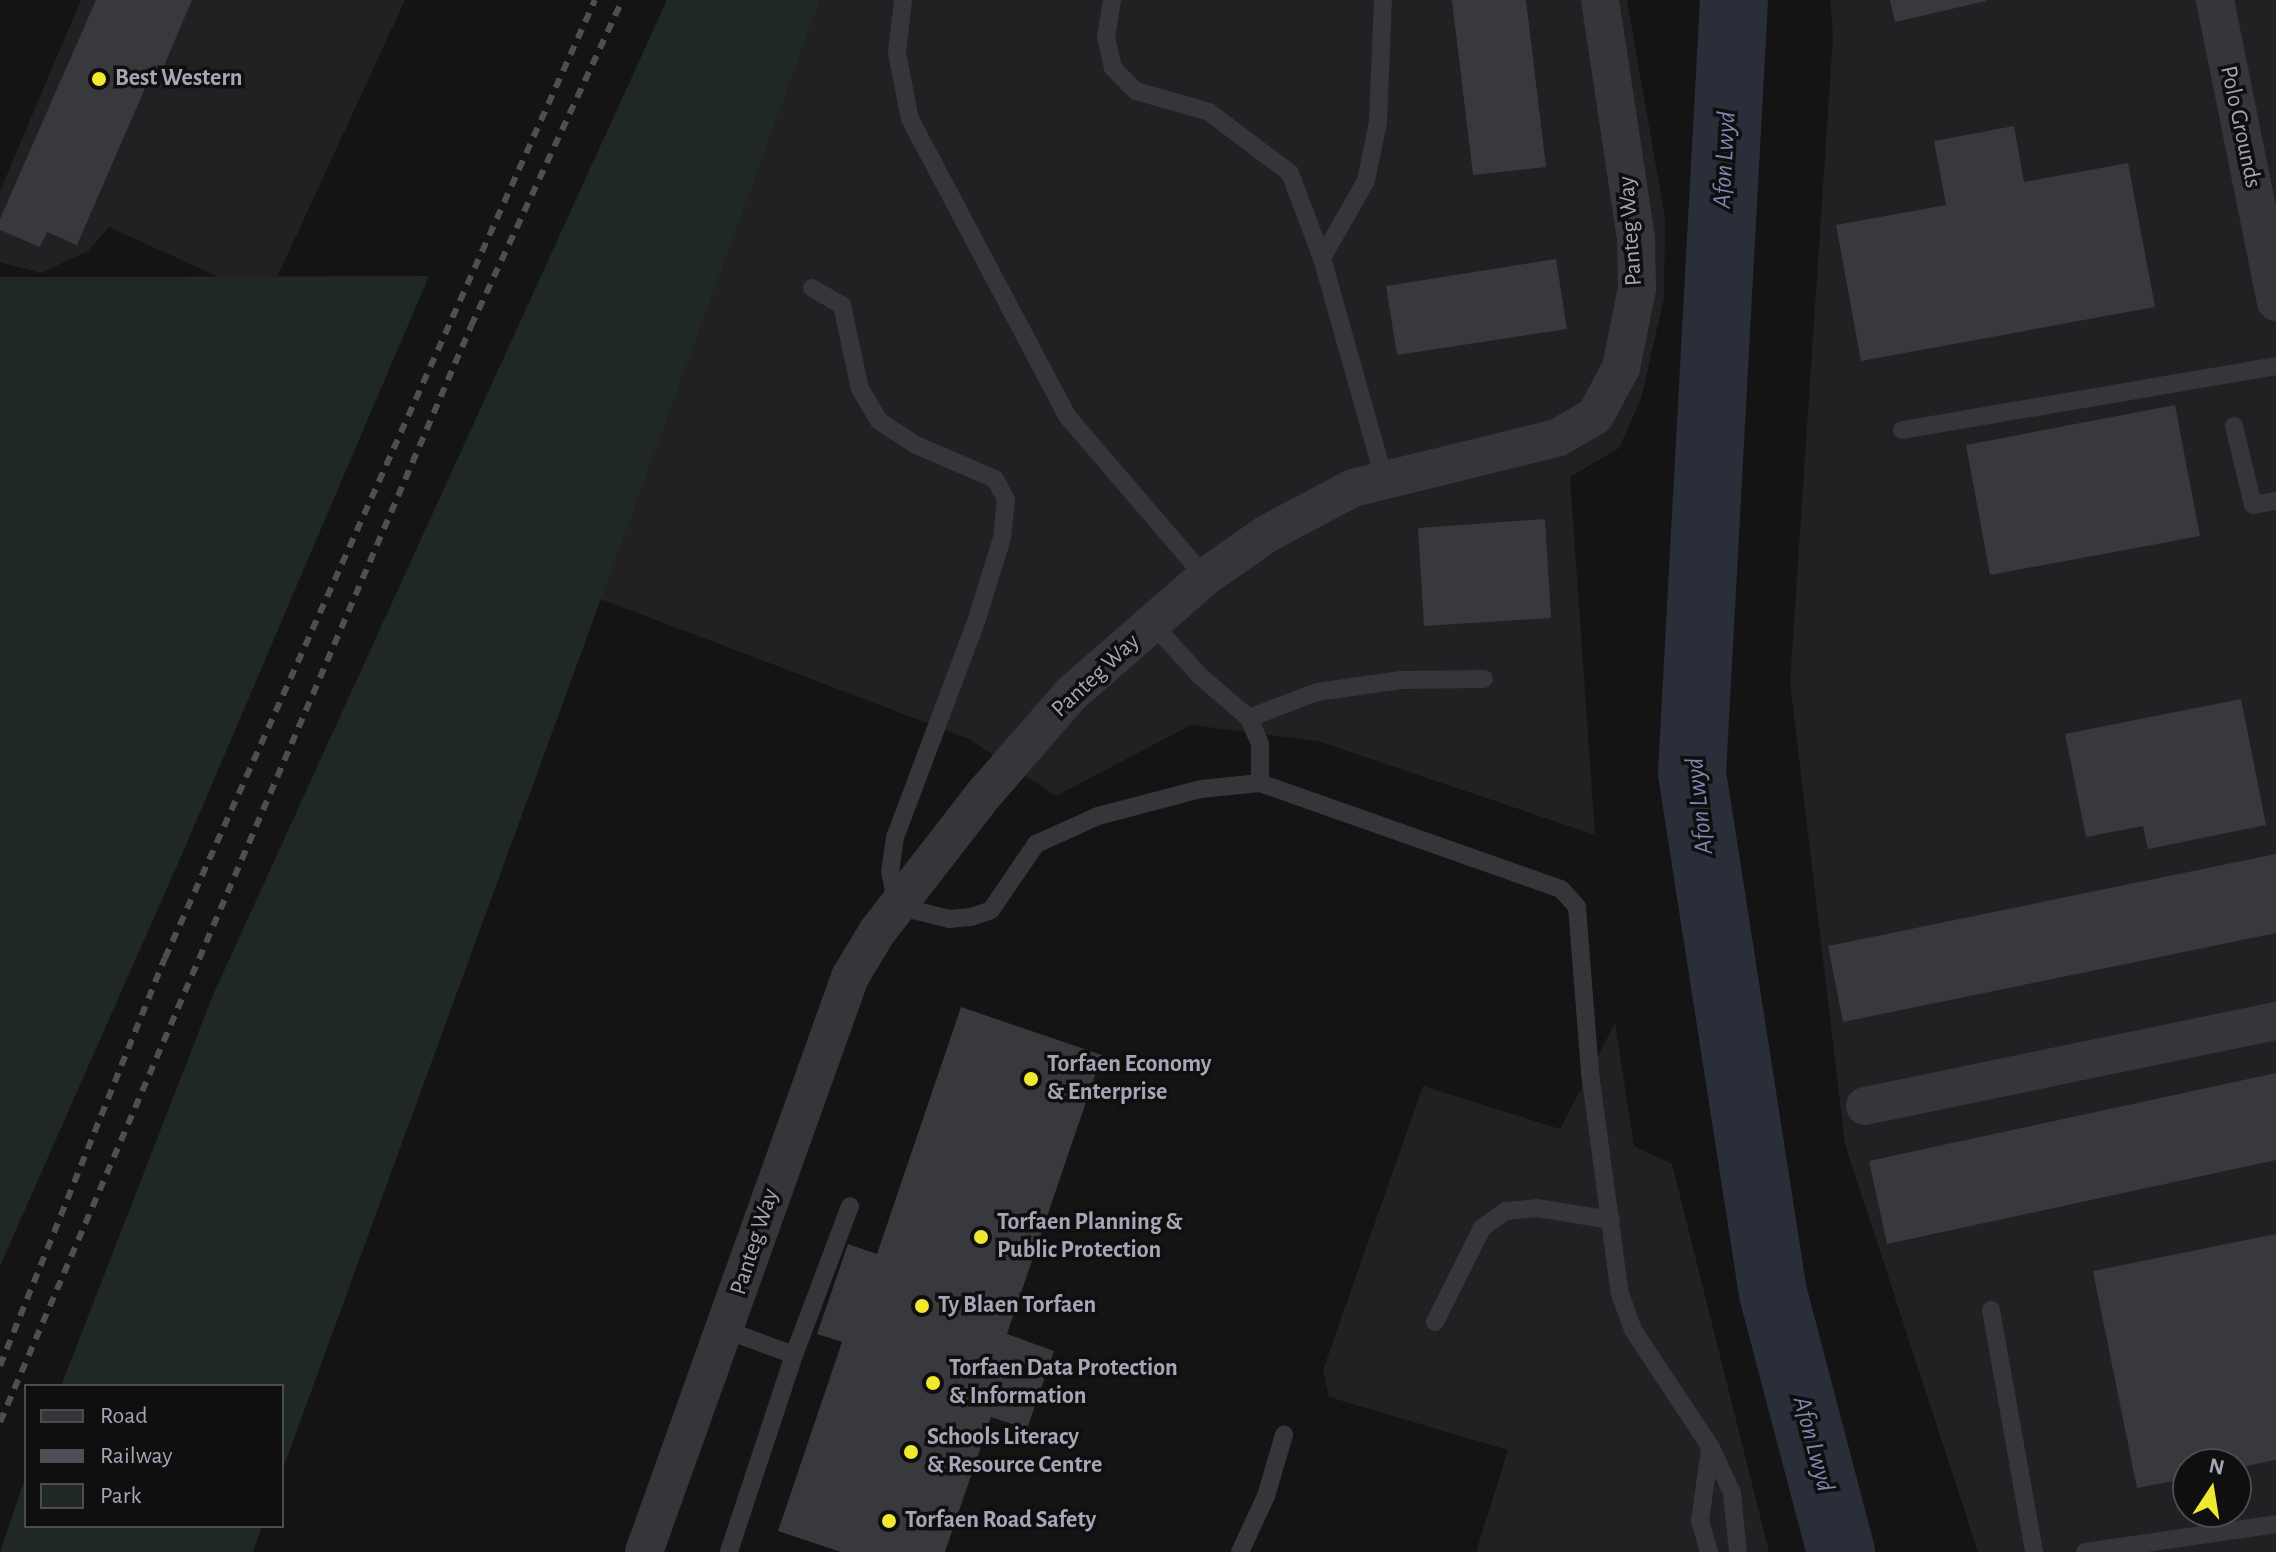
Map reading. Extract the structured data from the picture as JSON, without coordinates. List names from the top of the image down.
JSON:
{
  "streets": {
    "street": ["Polo Grounds", "Panteg Way"]
  },
  "water": ["Afon Lwyd"],
  "places": [
    "Best Western",
    "Torfaen Economy & Enterprise",
    "Torfaen Planning & Public Protection",
    "Ty Blaen Torfaen",
    "Torfaen Data Protection & Information",
    "Schools Literacy & Resource Centre",
    "Torfaen Road Safety"
  ],
  "legend": ["Road", "Railway", "Park"],
  "north": "top"
}
